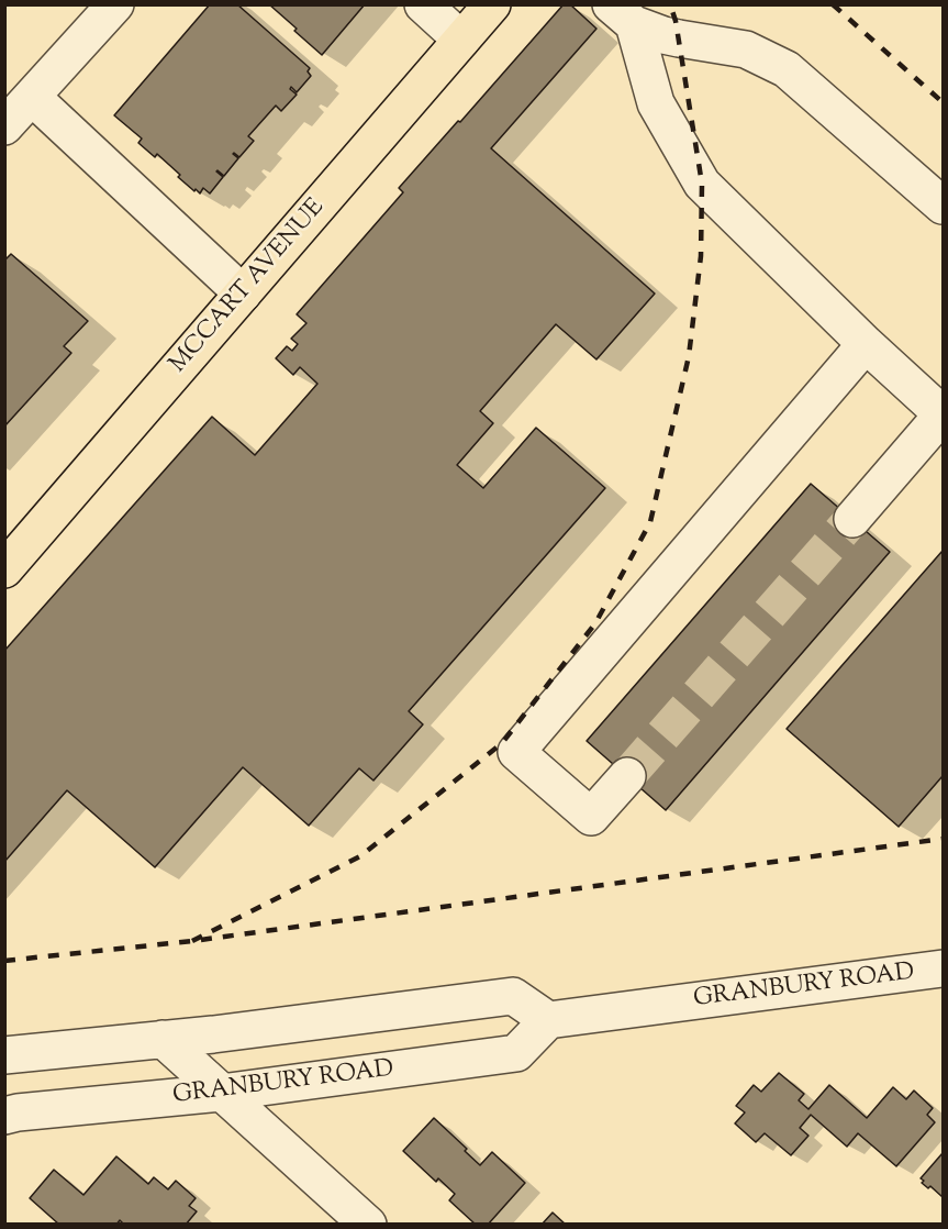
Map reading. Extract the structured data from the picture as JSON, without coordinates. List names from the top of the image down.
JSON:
{
  "streets": {
    "main road": ["MCCART AVENUE"],
    "street": ["GRANBURY ROAD"]
  }
}
